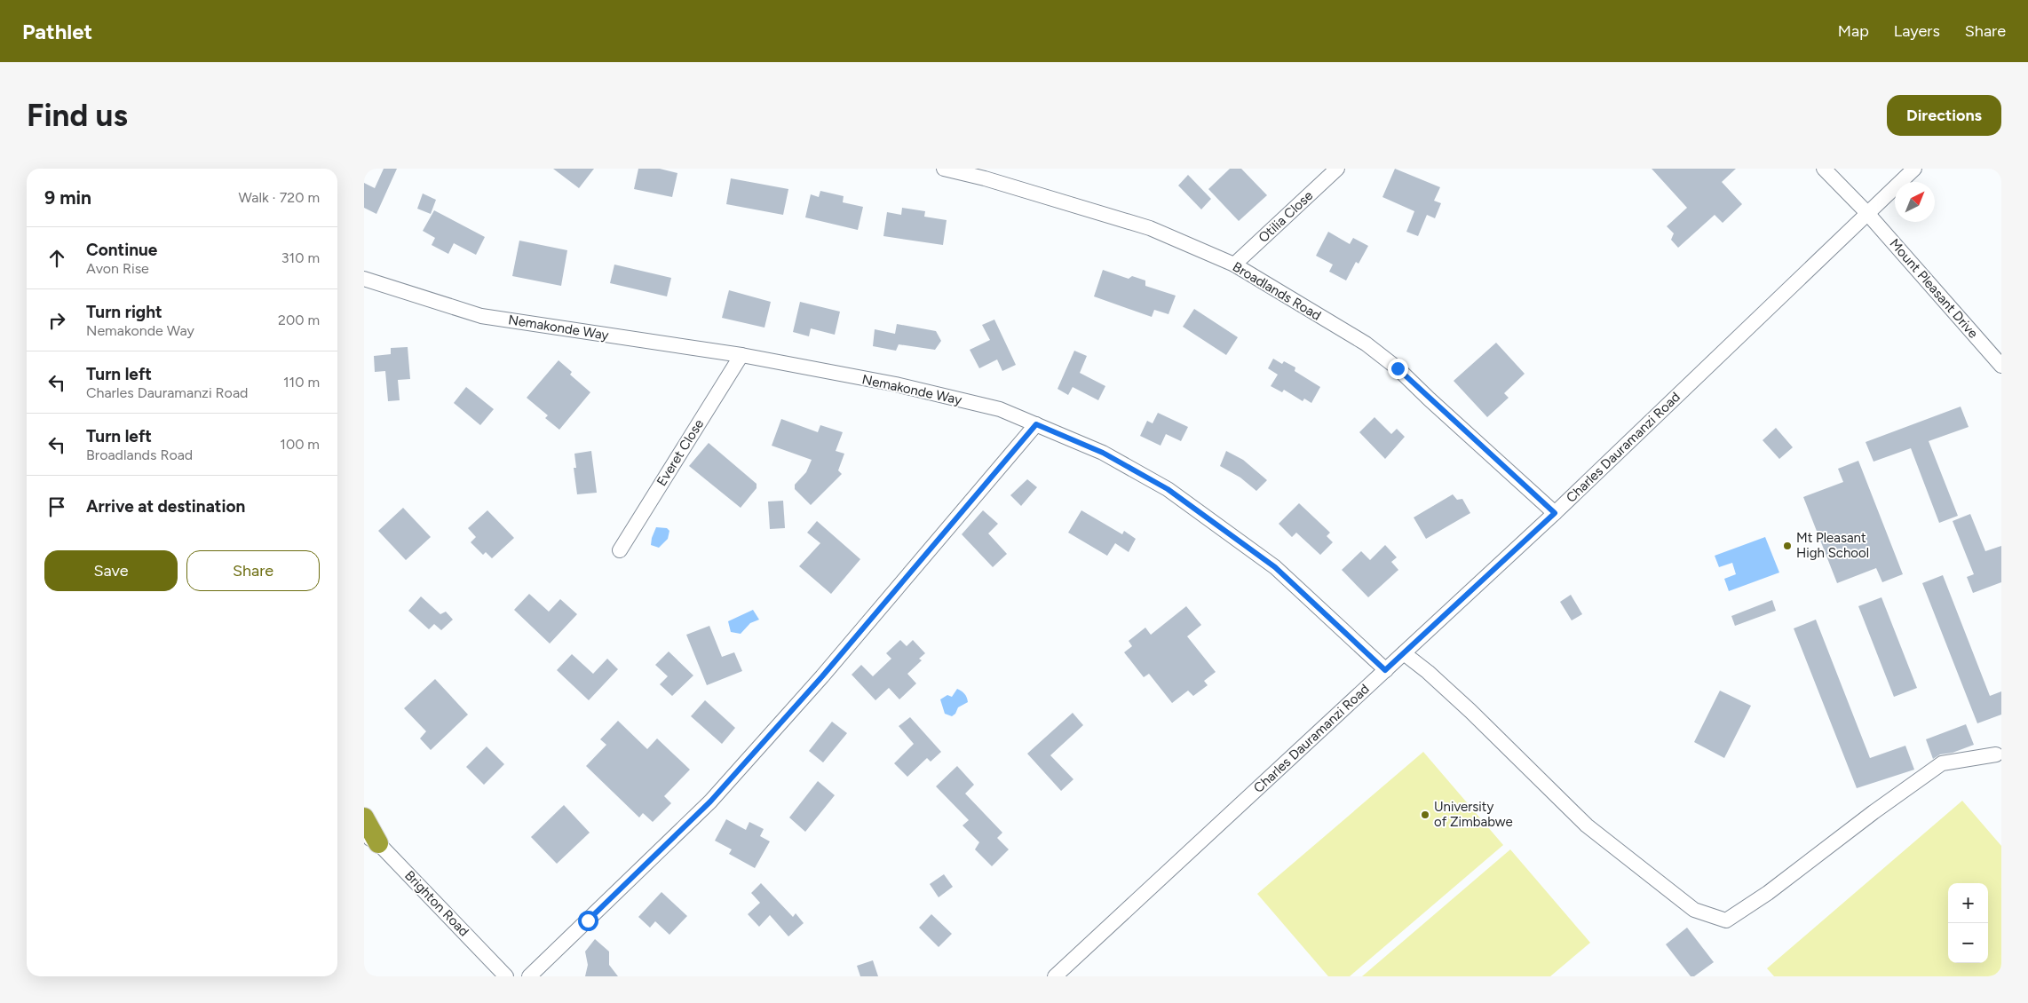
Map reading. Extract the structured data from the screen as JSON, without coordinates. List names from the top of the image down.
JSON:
{
  "streets": {
    "street": [
      "Otilia Close",
      "Mount Pleasant Drive",
      "Broadlands Road",
      "Nemakonde Way",
      "Charles Dauramanzi Road",
      "Everet Close",
      "Brighton Road"
    ]
  },
  "crossings": [
    ["Otilia Close", "Broadlands Road"],
    ["Mount Pleasant Drive", "Charles Dauramanzi Road"],
    ["Broadlands Road", "Charles Dauramanzi Road"],
    ["Nemakonde Way", "Charles Dauramanzi Road"],
    ["Nemakonde Way", "Everet Close"]
  ],
  "places": ["Mt Pleasant High School", "University of Zimbabwe"],
  "north": "top right",
  "page": {
    "header": "Pathlet",
    "nav": ["Map", "Layers", "Share"],
    "buttons": [
      "Directions",
      ["Save", "Share"]
    ],
    "title": "Find us",
    "heading": ["9 min", "Walk · 720 m"],
    "list": [
      ["Continue", "Avon Rise", "310 m"],
      ["Turn right", "Nemakonde Way", "200 m"],
      ["Turn left", "Charles Dauramanzi Road", "110 m"],
      ["Turn left", "Broadlands Road", "100 m"],
      "Arrive at destination"
    ],
    "map_buttons": ["+", "−"]
  }
}
